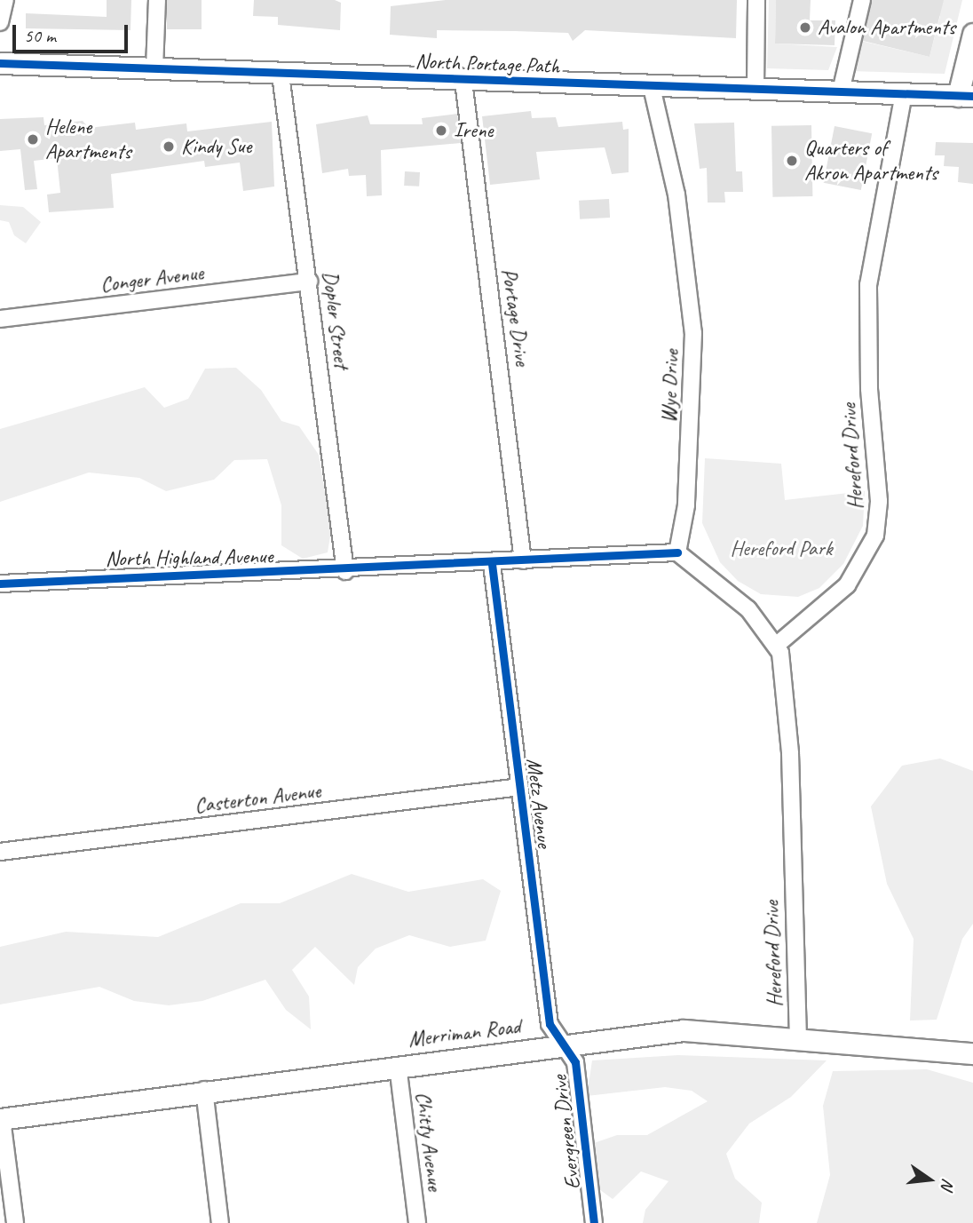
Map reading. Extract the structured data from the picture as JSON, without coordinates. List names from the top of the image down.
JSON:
{
  "streets": {
    "main road": ["North Portage Path", "Merriman Road"],
    "street": [
      "Conger Avenue",
      "Portage Drive",
      "Dopler Street",
      "Wye Drive",
      "Hereford Drive",
      "North Highland Avenue",
      "Casterton Avenue",
      "Metz Avenue",
      "Evergreen Drive",
      "Chitty Avenue"
    ]
  },
  "crossings": [
    ["North Portage Path", "Portage Drive"],
    ["North Portage Path", "Dopler Street"],
    ["North Portage Path", "Wye Drive"],
    ["North Portage Path", "Hereford Drive"],
    ["Conger Avenue", "Dopler Street"],
    ["Portage Drive", "North Highland Avenue"],
    ["Dopler Street", "North Highland Avenue"],
    ["Wye Drive", "North Highland Avenue"],
    ["Hereford Drive", "Merriman Road"],
    ["North Highland Avenue", "Metz Avenue"],
    ["Casterton Avenue", "Metz Avenue"],
    ["Metz Avenue", "Merriman Road"],
    ["Metz Avenue", "Evergreen Drive"],
    ["Merriman Road", "Evergreen Drive"],
    ["Merriman Road", "Chitty Avenue"]
  ],
  "parks": ["Hereford Park"],
  "places": [
    "Avalon Apartments",
    "Irene",
    "Helene Apartments",
    "Kindy Sue",
    "Quarters of Akron Apartments"
  ],
  "scale_bar": "50 m",
  "north": "right"
}
